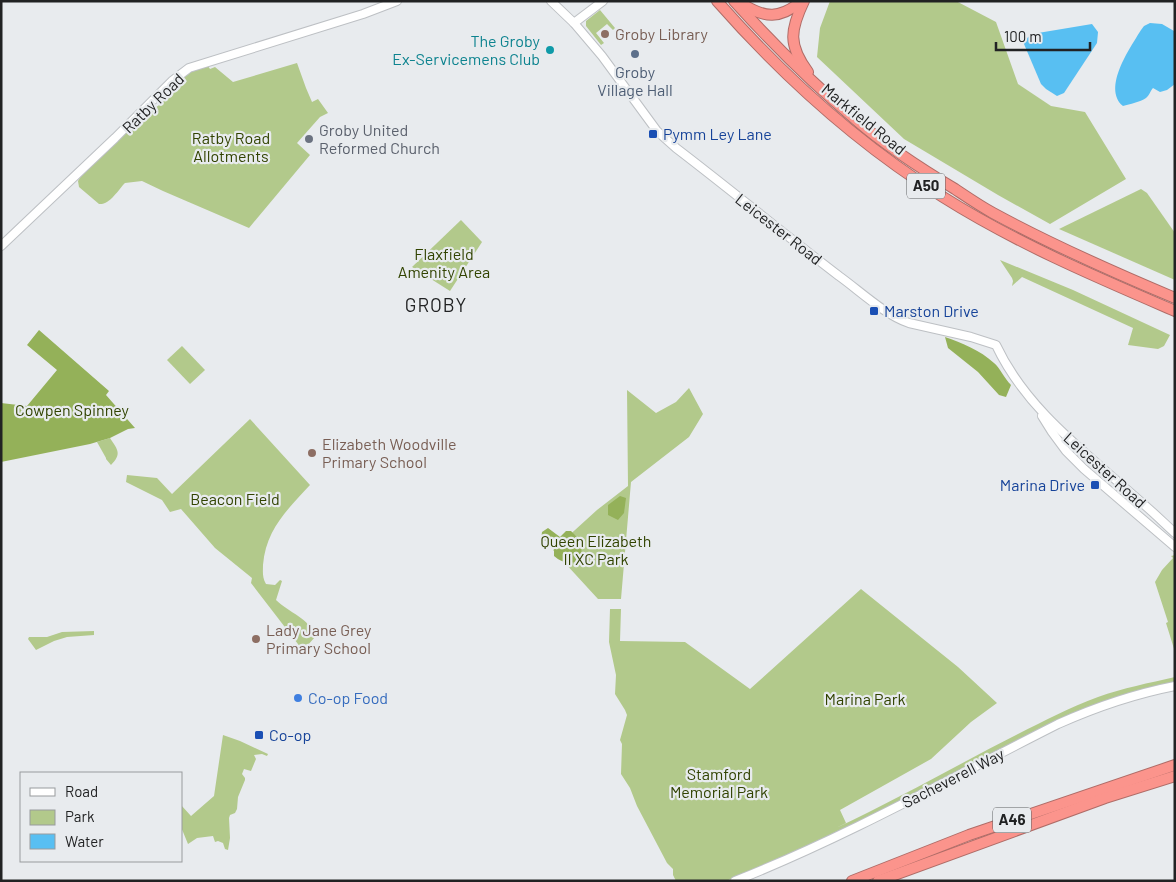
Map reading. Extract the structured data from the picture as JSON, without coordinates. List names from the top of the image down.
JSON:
{
  "streets": {
    "highway": ["Markfield Road", "A50", "A46"],
    "street": ["Ratby Road", "Leicester Road", "Sacheverell Way"]
  },
  "districts": ["GROBY"],
  "parks": [
    "Ratby Road Allotments",
    "Flaxfield Amenity Area",
    "Cowpen Spinney",
    "Beacon Field",
    "Queen Elizabeth II XC Park",
    "Marina Park",
    "Stamford Memorial Park"
  ],
  "places": {
    "other": [
      "Groby Library",
      "The Groby Ex-Servicemens Club",
      "Groby Village Hall",
      "Groby United Reformed Church",
      "Elizabeth Woodville Primary School",
      "Lady Jane Grey Primary School",
      "Co-op Food"
    ],
    "transit": [
      "Pymm Ley Lane",
      "Marston Drive",
      "Marina Drive",
      "Co-op"
    ]
  },
  "legend": ["Road", "Park", "Water"],
  "scale_bar": "100 m"
}
